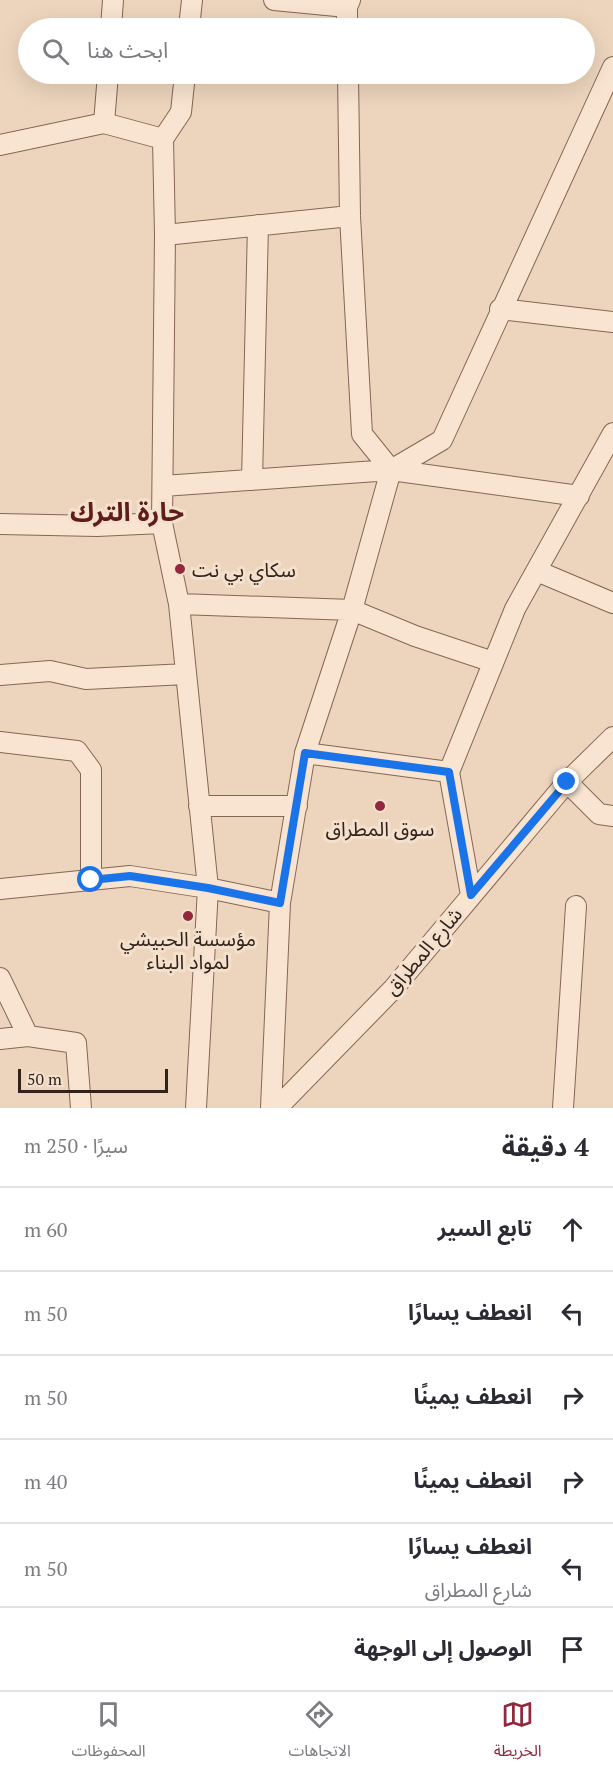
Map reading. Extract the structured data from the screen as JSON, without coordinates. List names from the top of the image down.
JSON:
{
  "streets": {
    "street": ["شارع المطراق"]
  },
  "districts": ["حارة الترك"],
  "places": ["سكاي بي نت", "سوق المطراق", "مؤسسة الحبيشي لمواد البناء"],
  "scale_bar": "50 m",
  "page": {
    "search": "ابحث هنا",
    "scale": "50 m",
    "heading": ["4 دقيقة", "سيرًا · 250 m"],
    "list": [
      ["تابع السير", "60 m"],
      ["انعطف يسارًا", "50 m"],
      ["انعطف يمينًا", "50 m"],
      ["انعطف يمينًا", "40 m"],
      ["انعطف يسارًا", "شارع المطراق", "50 m"],
      "الوصول إلى الوجهة"
    ],
    "nav": ["الخريطة", "الاتجاهات", "المحفوظات"]
  }
}
